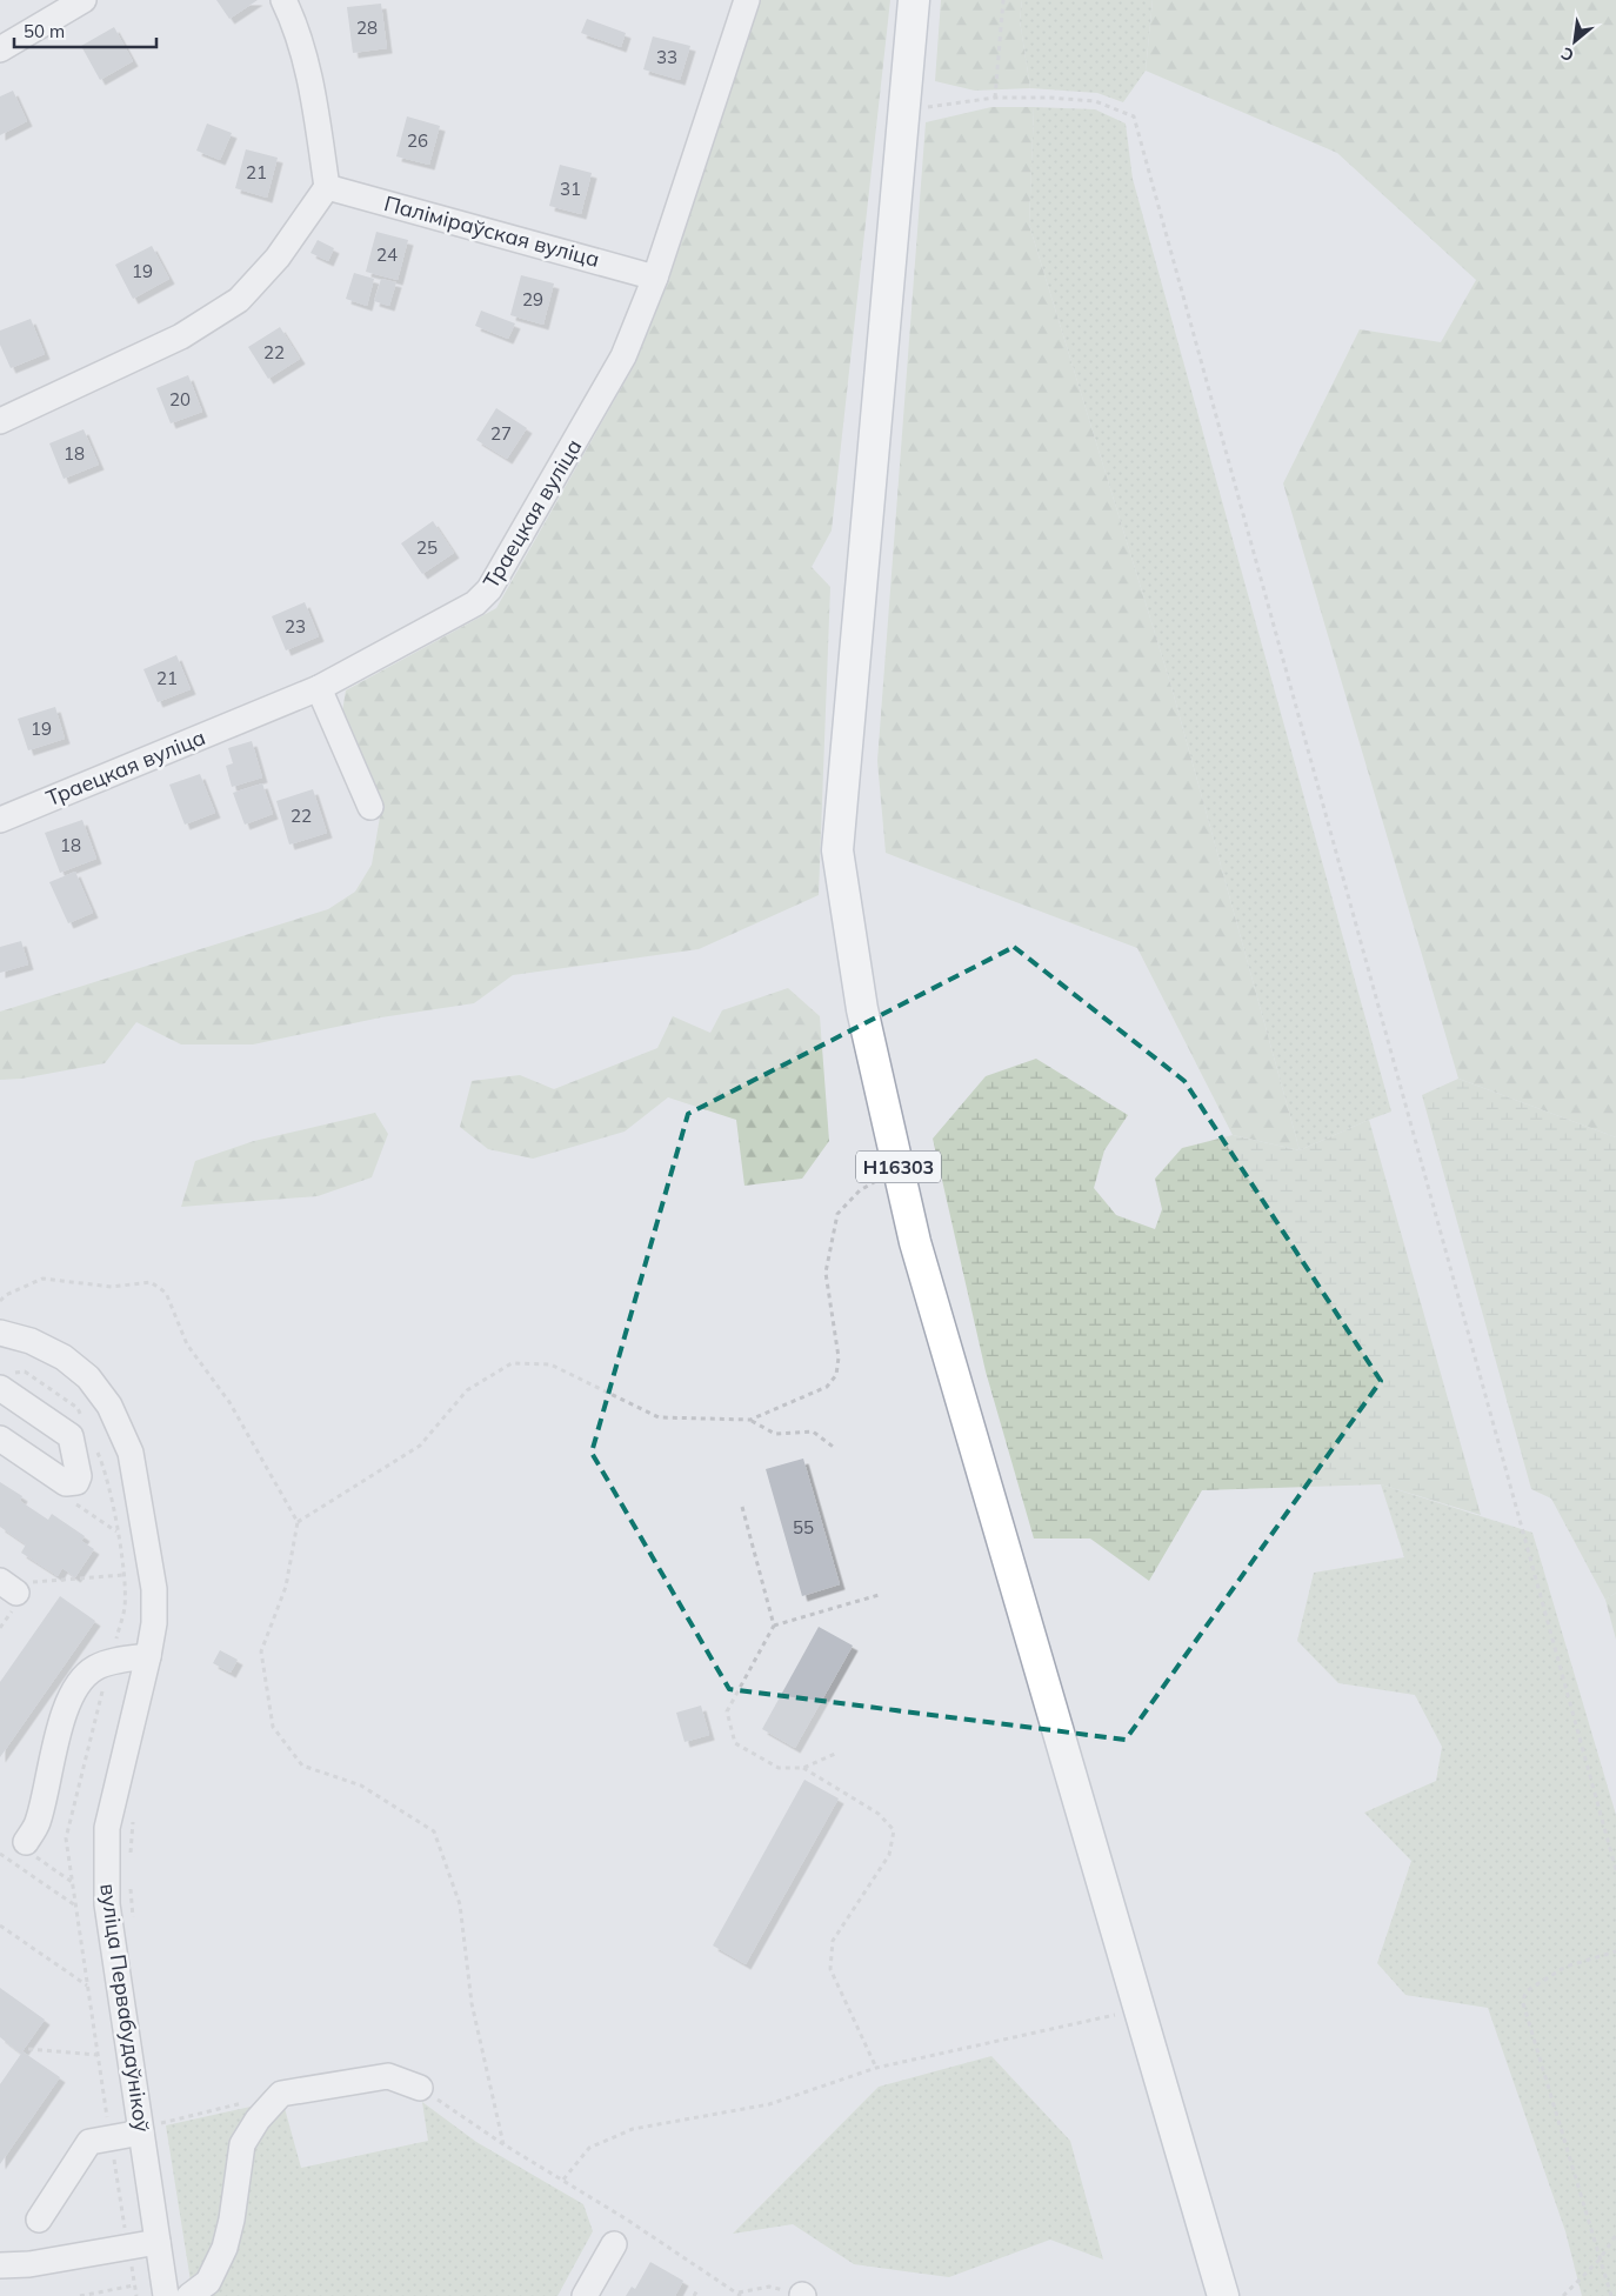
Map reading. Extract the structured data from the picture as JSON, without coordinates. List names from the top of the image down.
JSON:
{
  "streets": {
    "main road": ["Н16303"],
    "street": ["Паліміраўская вуліца", "Траецкая вуліца", "вуліца Первабудаўнікоў"]
  },
  "crossings": [
    ["Паліміраўская вуліца", "Траецкая вуліца"]
  ],
  "house_numbers": [
    "28",
    "33",
    "26",
    "21",
    "31",
    "24",
    "19",
    "29",
    "22",
    "20",
    "27",
    "18",
    "25",
    "23",
    "21",
    "19",
    "22",
    "18",
    "55"
  ],
  "scale_bar": "50 m",
  "north": "bottom left"
}
